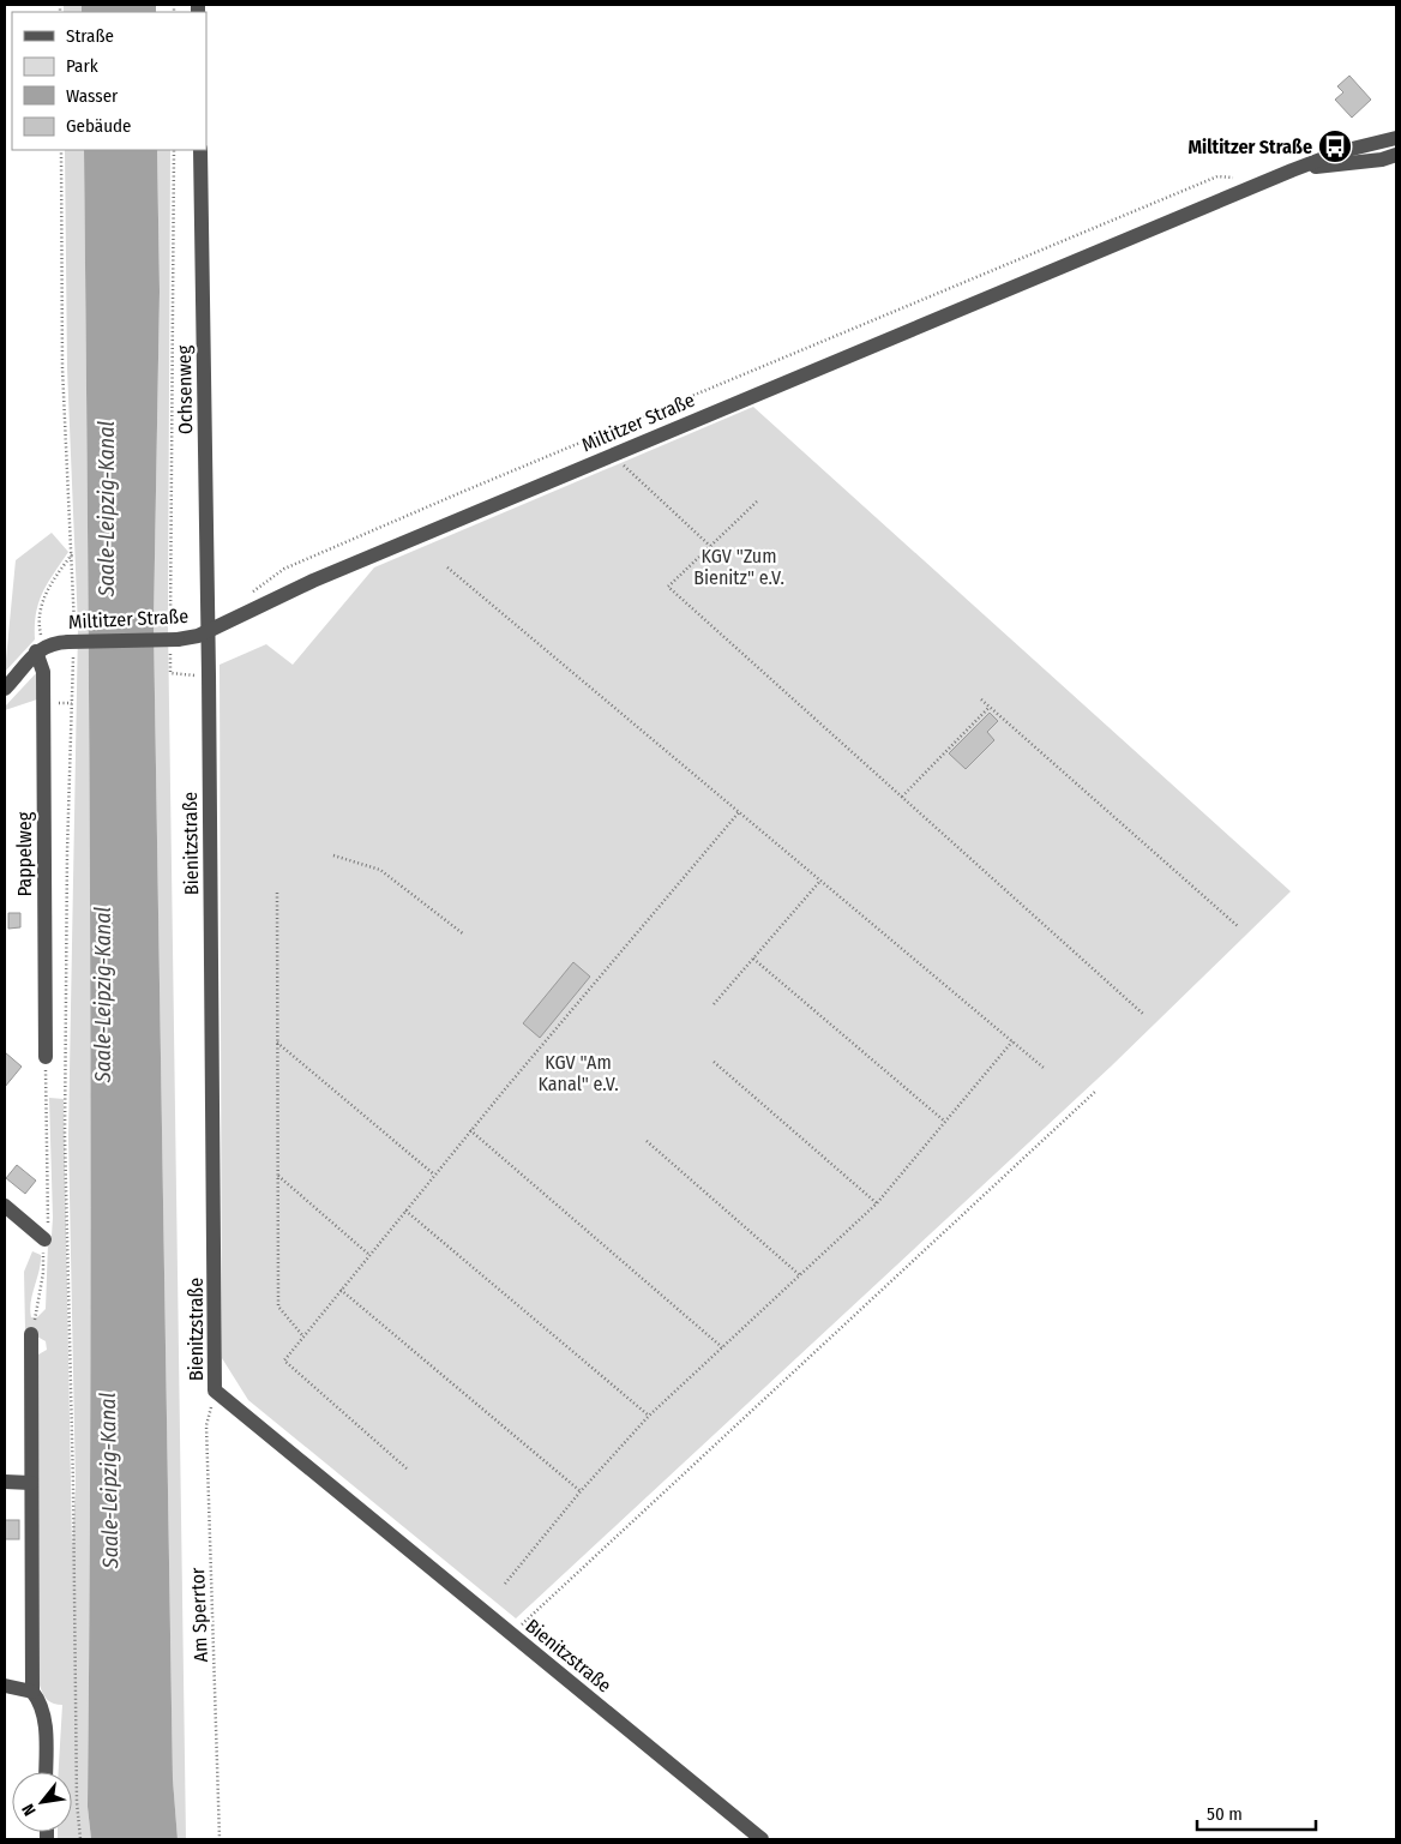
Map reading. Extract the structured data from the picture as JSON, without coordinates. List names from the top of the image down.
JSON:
{
  "streets": {
    "street": [
      "Ochsenweg",
      "Miltitzer Straße",
      "Bienitzstraße",
      "Pappelweg"
    ],
    "path": ["Am Sperrtor"]
  },
  "crossings": [
    ["Ochsenweg", "Miltitzer Straße"],
    ["Ochsenweg", "Bienitzstraße"],
    ["Miltitzer Straße", "Bienitzstraße"],
    ["Miltitzer Straße", "Pappelweg"],
    ["Bienitzstraße", "Am Sperrtor"]
  ],
  "water": ["Saale-Leipzig-Kanal"],
  "parks": ["KGV \"Zum Bienitz\" e.V.", "KGV \"Am Kanal\" e.V."],
  "places": {
    "bus stop": ["Miltitzer Straße"]
  },
  "legend": [
    "Straße",
    "Park",
    "Wasser",
    "Gebäude"
  ],
  "scale_bar": "50 m",
  "north": "bottom left"
}
